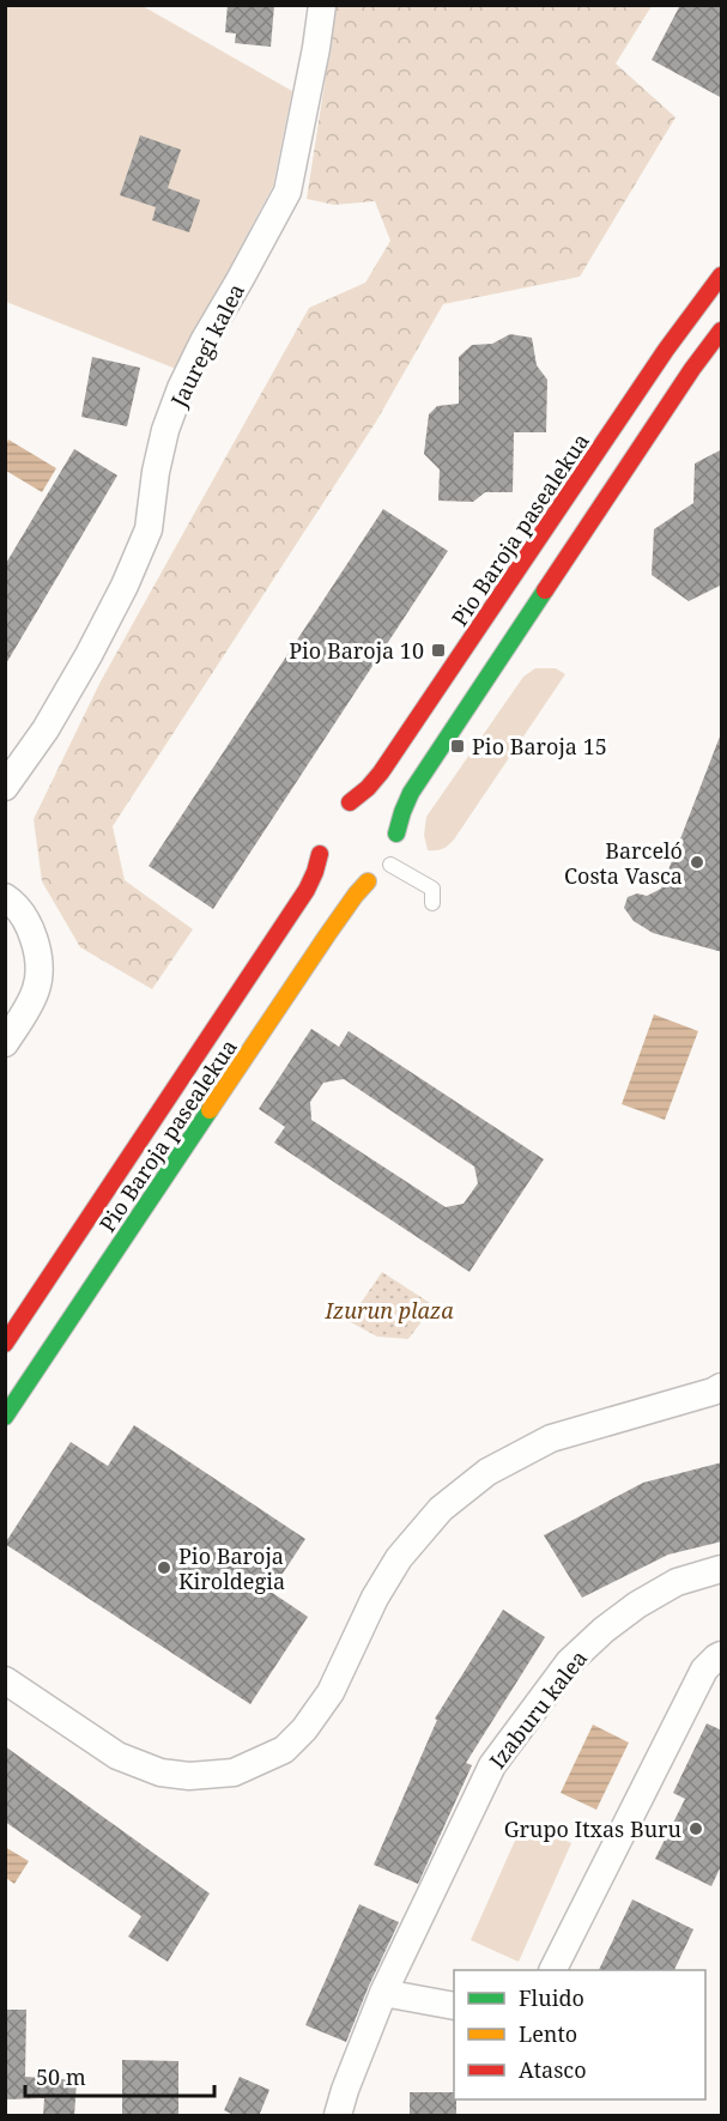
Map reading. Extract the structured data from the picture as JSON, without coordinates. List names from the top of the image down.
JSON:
{
  "streets": {
    "main road": ["Pio Baroja pasealekua"],
    "street": ["Jauregi kalea", "Izaburu kalea"]
  },
  "parks": ["Izurun plaza"],
  "places": {
    "transit": ["Pio Baroja 10", "Pio Baroja 15"],
    "other": ["Barceló Costa Vasca", "Pio Baroja Kiroldegia", "Grupo Itxas Buru"]
  },
  "legend": ["Fluido", "Lento", "Atasco"],
  "scale_bar": "50 m"
}
